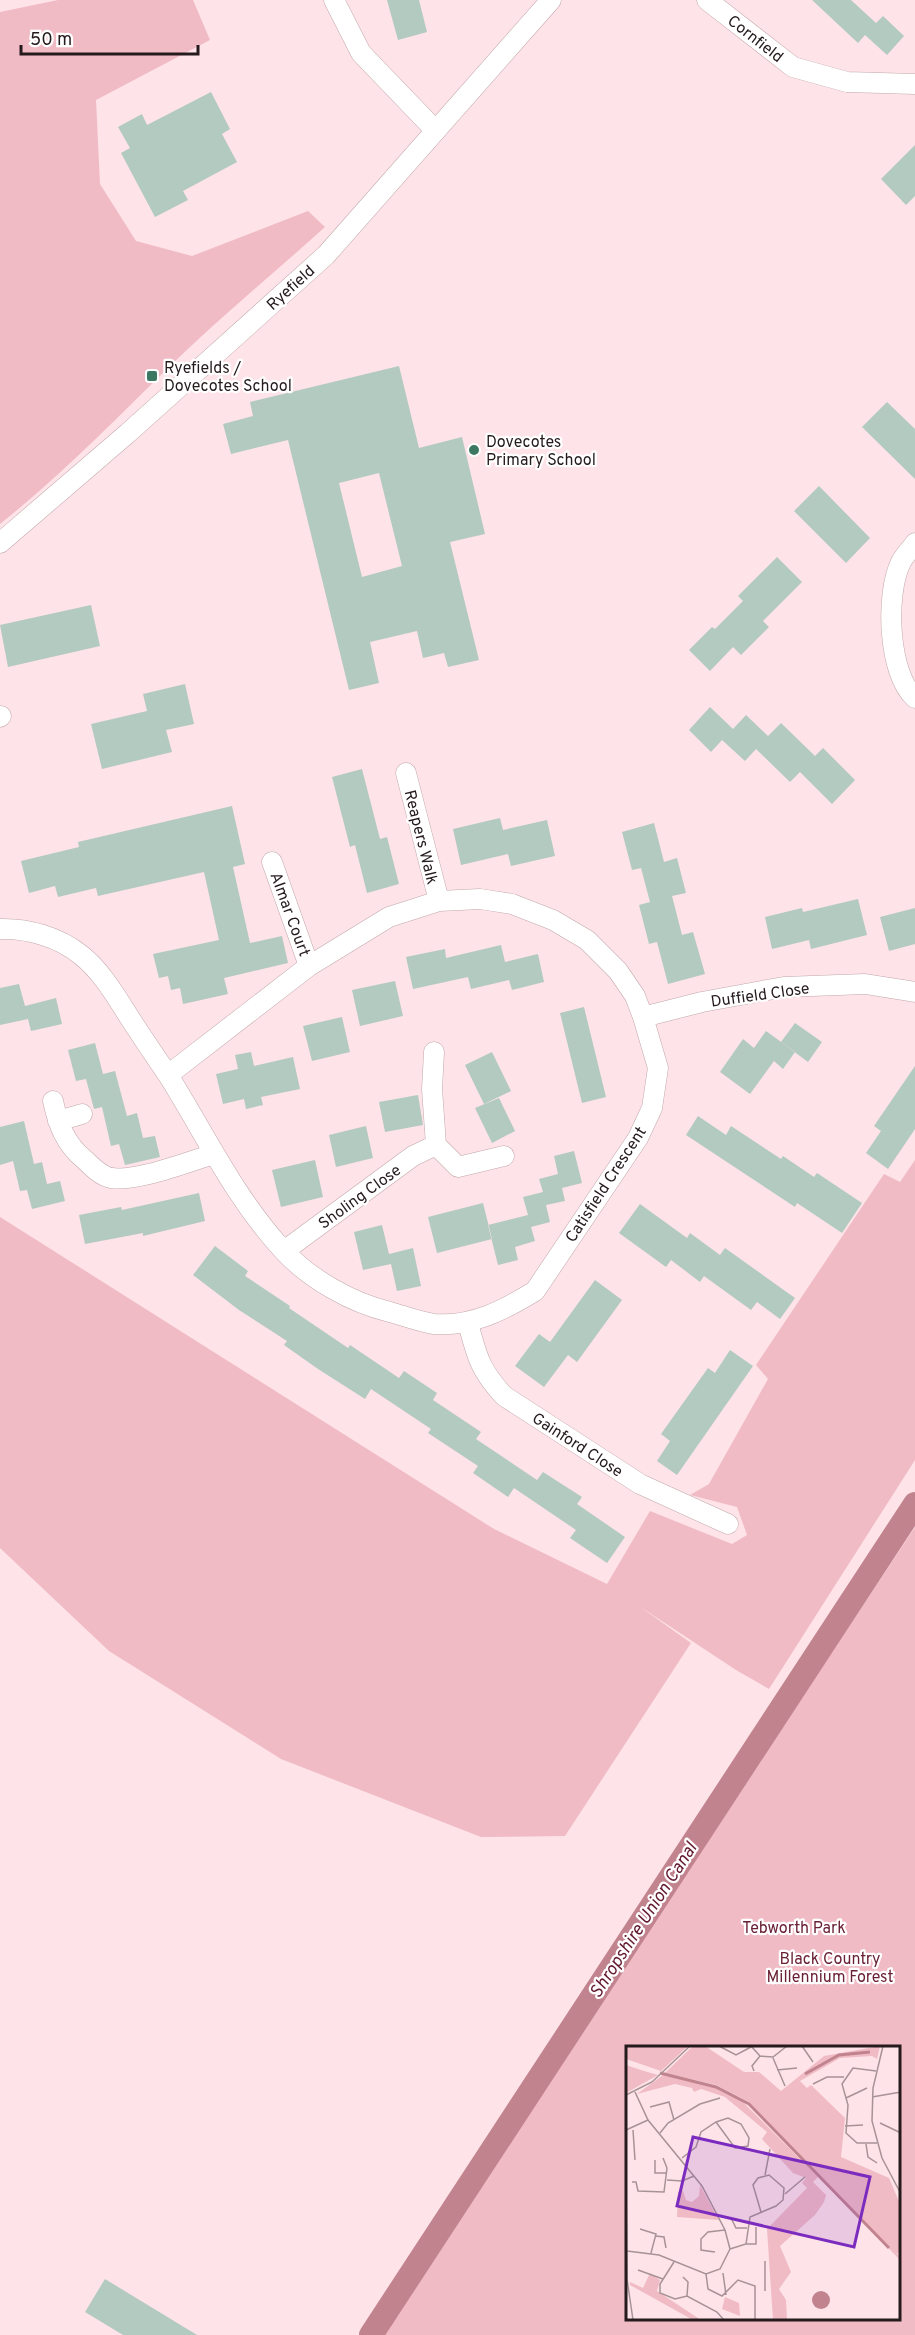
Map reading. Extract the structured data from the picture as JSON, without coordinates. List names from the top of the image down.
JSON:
{
  "streets": {
    "street": [
      "Cornfield",
      "Ryefield",
      "Reapers Walk",
      "Almar Court",
      "Duffield Close",
      "Catisfield Crescent",
      "Sholing Close",
      "Gainford Close"
    ]
  },
  "crossings": [
    ["Reapers Walk", "Catisfield Crescent"],
    ["Almar Court", "Catisfield Crescent"],
    ["Duffield Close", "Catisfield Crescent"],
    ["Catisfield Crescent", "Sholing Close"],
    ["Catisfield Crescent", "Gainford Close"]
  ],
  "water": ["Shropshire Union Canal"],
  "parks": ["Tebworth Park", "Black Country Millennium Forest"],
  "places": {
    "transit": ["Ryefields / Dovecotes School"],
    "other": ["Dovecotes Primary School"]
  },
  "scale_bar": "50 m"
}
